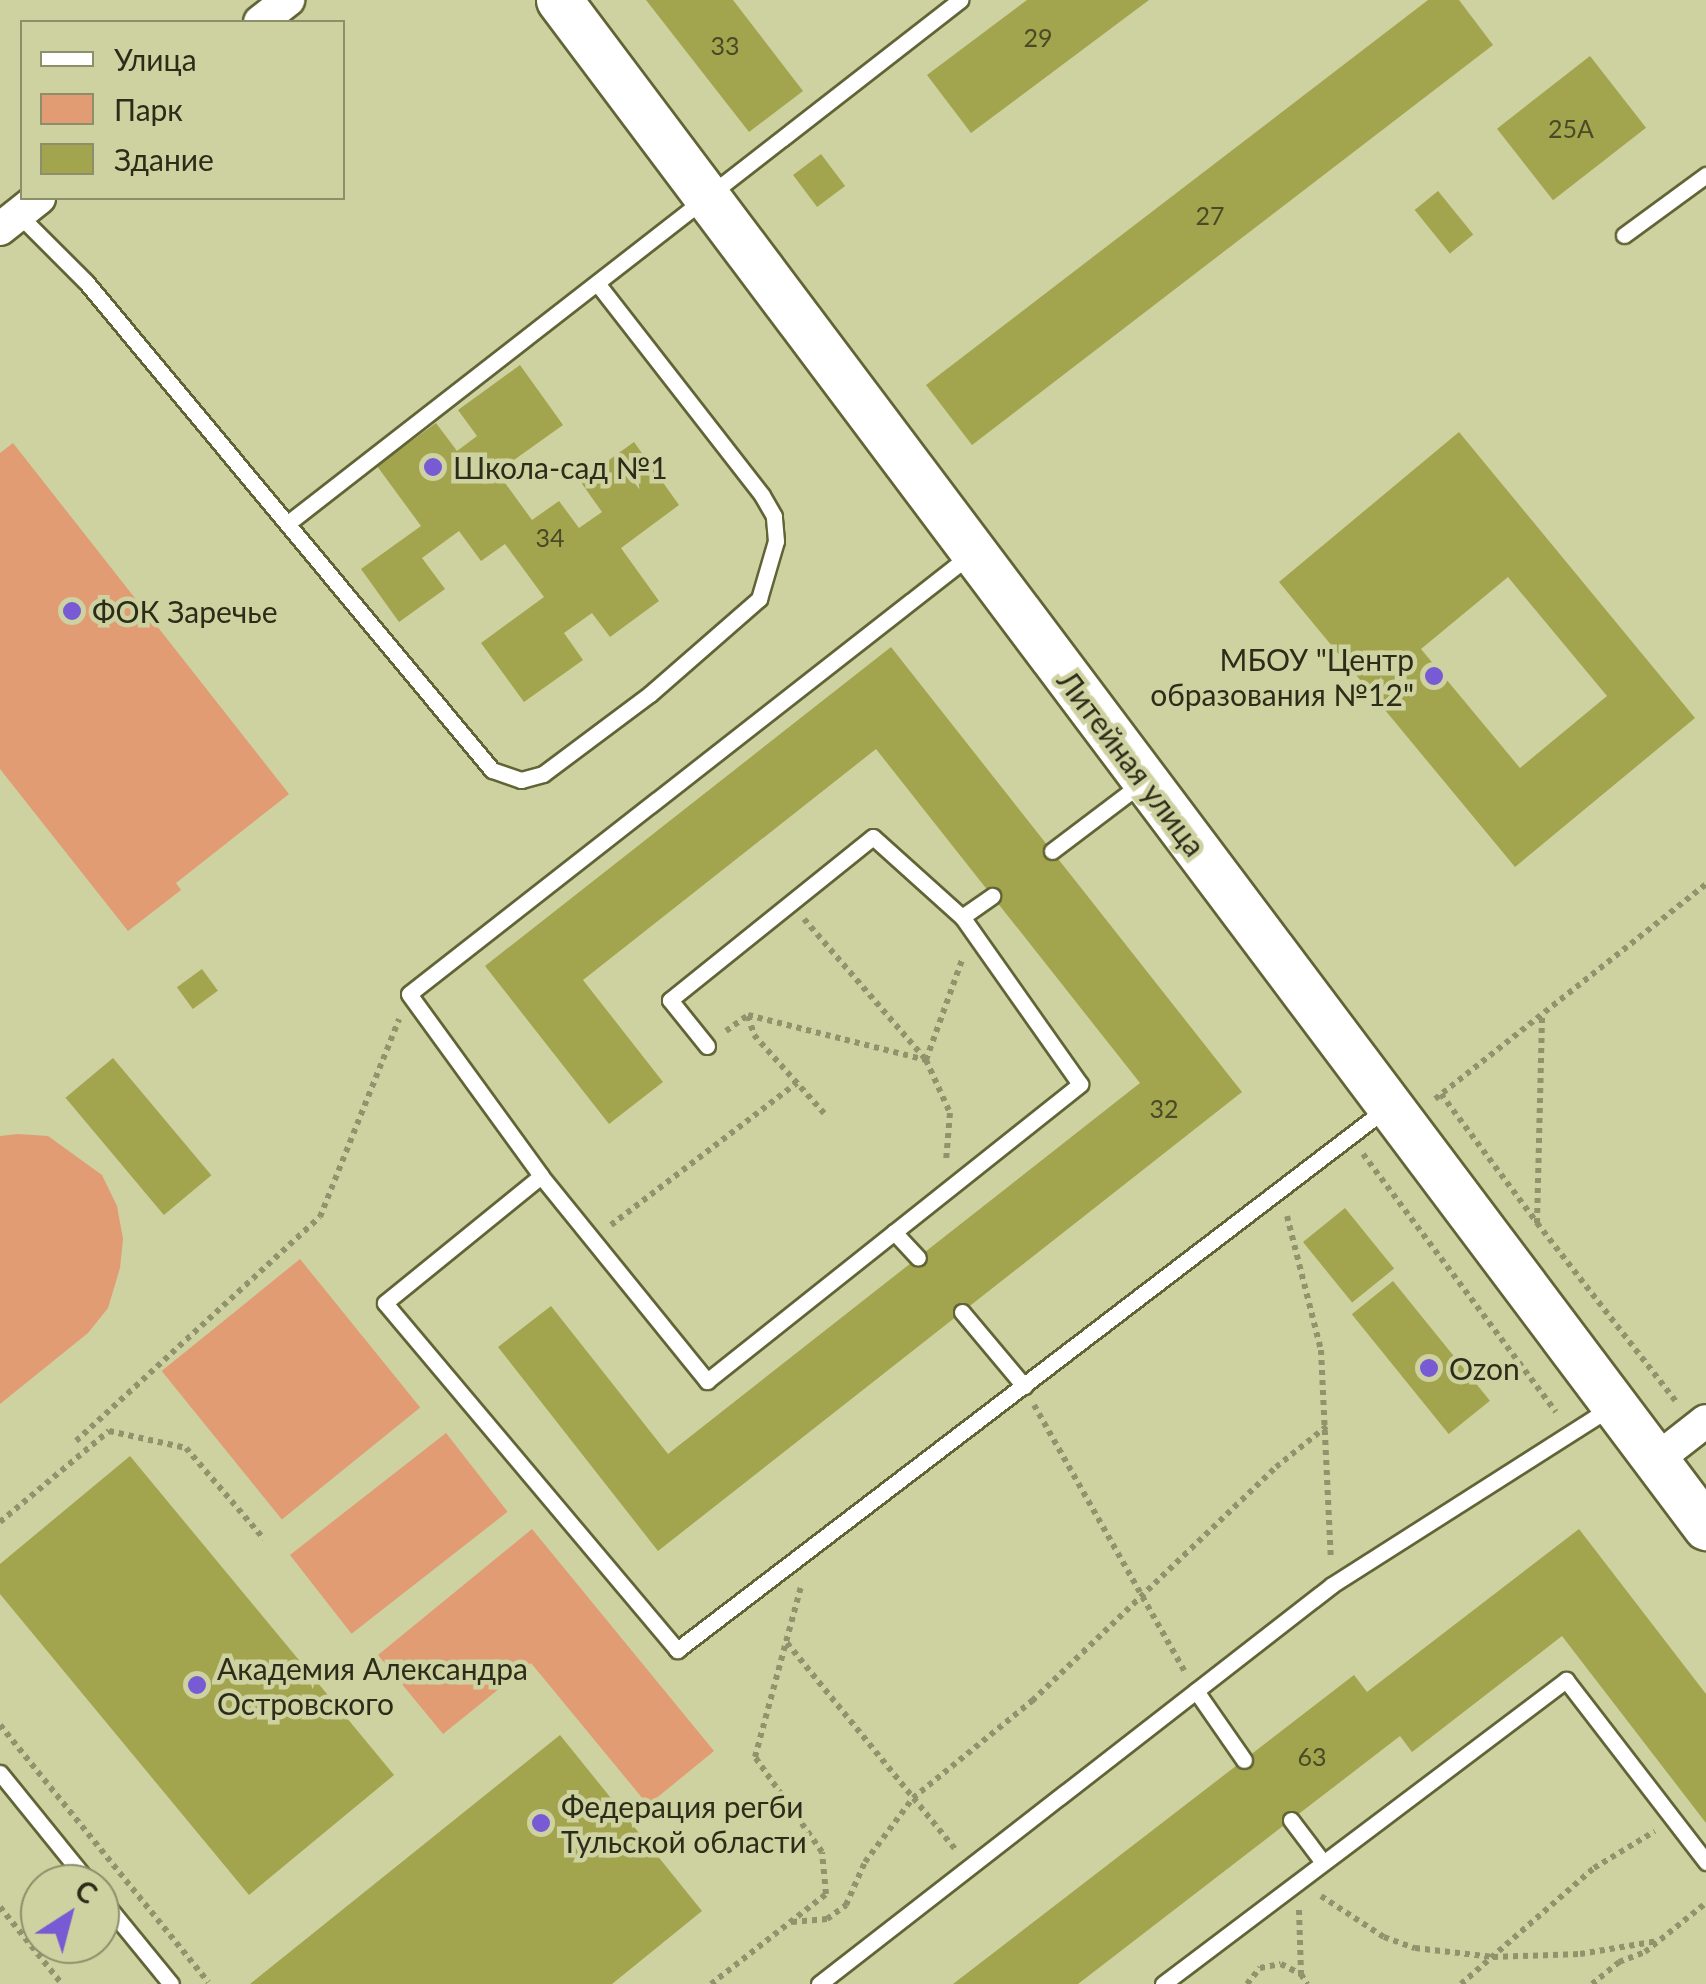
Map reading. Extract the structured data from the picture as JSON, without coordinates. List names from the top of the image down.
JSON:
{
  "streets": {
    "street": ["Литейная улица"]
  },
  "places": [
    "Школа-сад №1",
    "ФОК Заречье",
    "МБОУ \"Центр образования №12\"",
    "Ozon",
    "Академия Александра Островского",
    "Федерация регби Тульской области"
  ],
  "house_numbers": [
    "29",
    "33",
    "25А",
    "27",
    "34",
    "32",
    "63"
  ],
  "legend": ["Улица", "Парк", "Здание"],
  "north": "top right"
}
